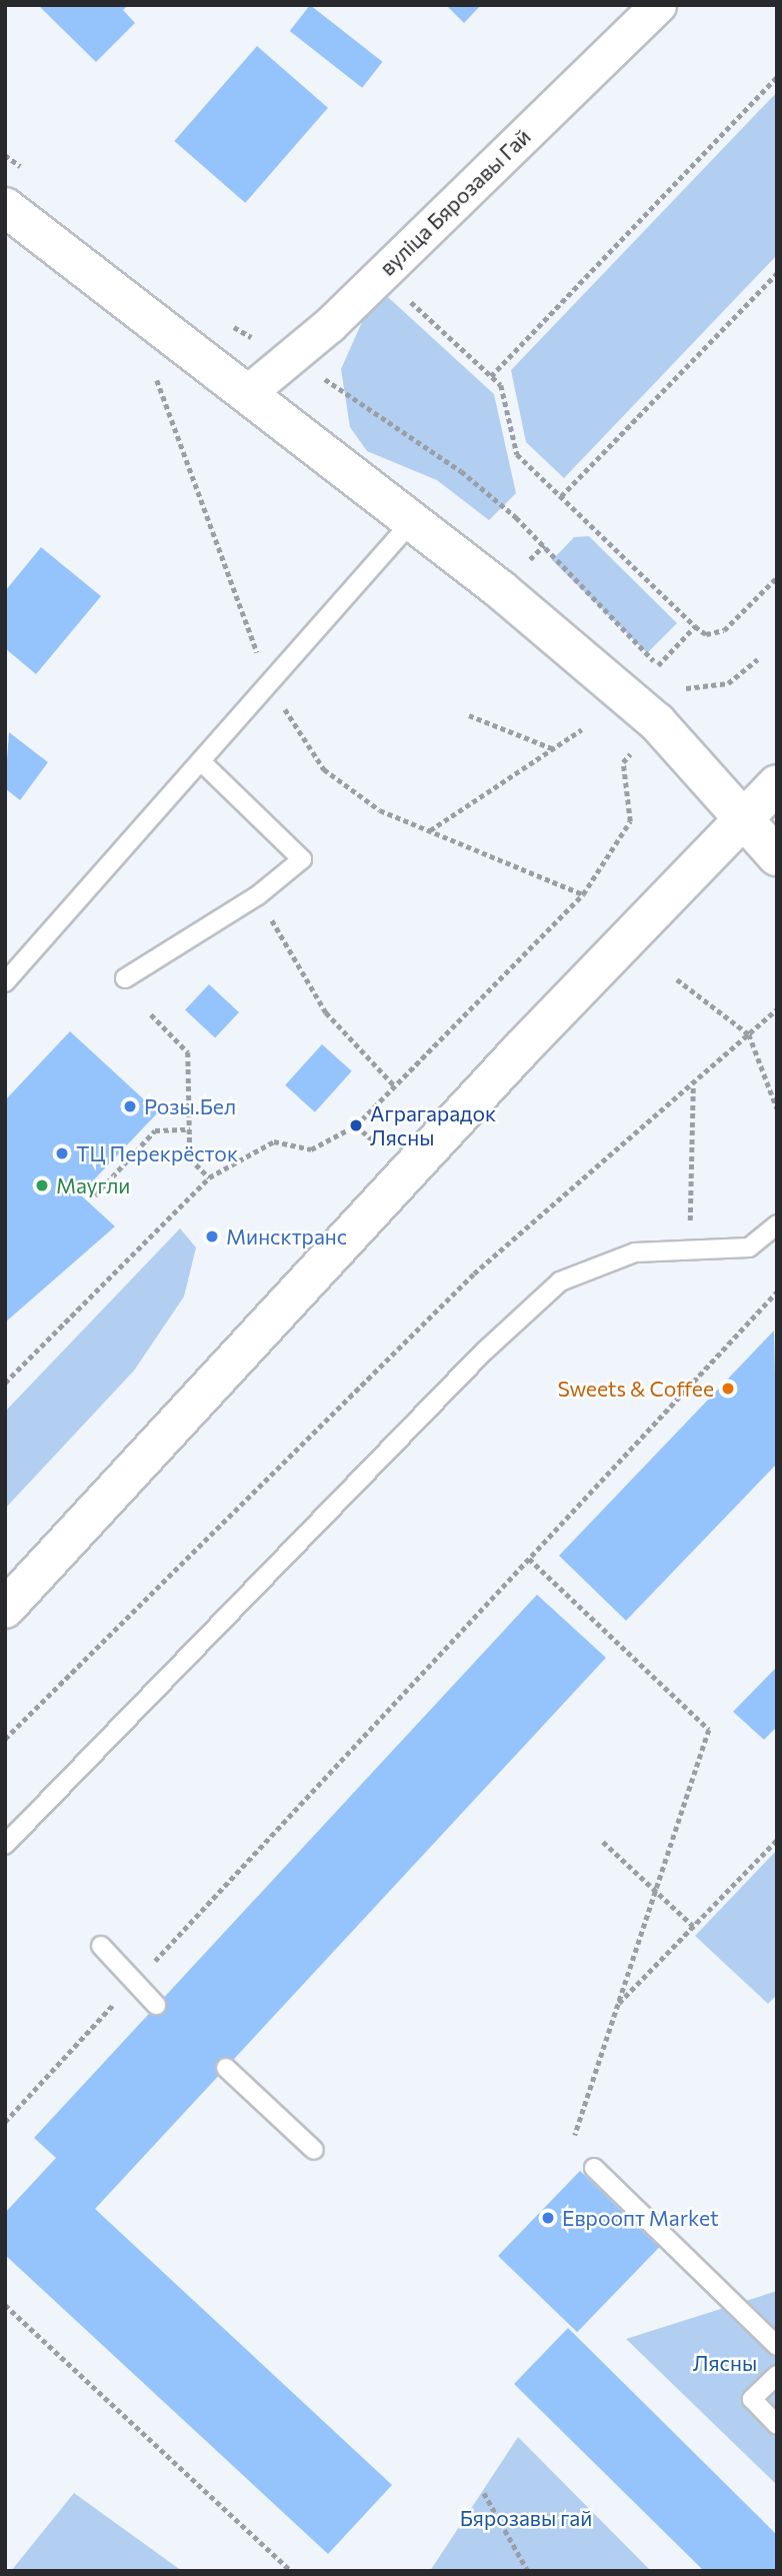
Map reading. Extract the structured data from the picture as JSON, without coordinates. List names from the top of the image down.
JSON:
{
  "streets": {
    "street": ["вуліца Бярозавы Гай"]
  },
  "parks": ["Лясны", "Бярозавы гай"],
  "places": [
    "Розы.Бел",
    "Аграгарадок Лясны",
    "ТЦ Перекрёсток",
    "Маугли",
    "Минсктранс",
    "Sweets & Coffee",
    "Евроопт Market"
  ]
}
